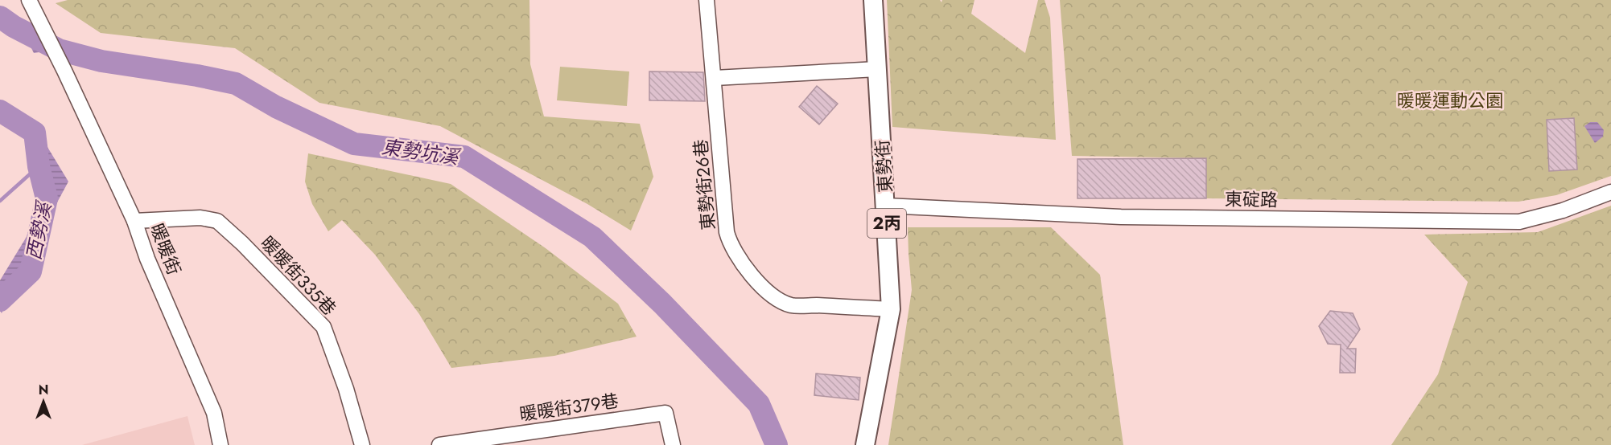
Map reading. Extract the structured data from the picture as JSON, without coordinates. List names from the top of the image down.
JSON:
{
  "streets": {
    "main road": ["東勢街", "2丙"],
    "street": [
      "東勢街26巷",
      "東碇路",
      "暖暖街",
      "暖暖街335巷",
      "暖暖街379巷"
    ]
  },
  "crossings": [
    ["東勢街", "東勢街26巷"],
    ["東勢街", "東碇路"],
    ["暖暖街", "暖暖街335巷"]
  ],
  "water": ["東勢坑溪", "西勢溪"],
  "parks": ["暖暖運動公園"],
  "north": "top"
}
